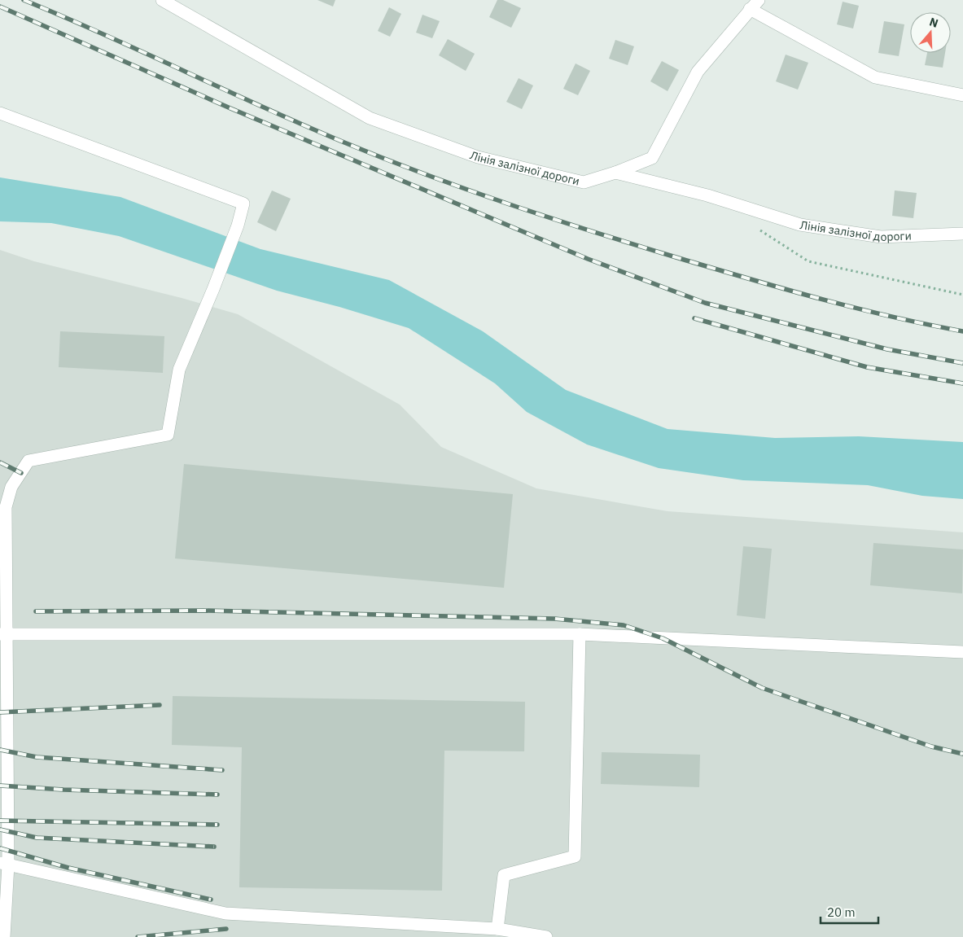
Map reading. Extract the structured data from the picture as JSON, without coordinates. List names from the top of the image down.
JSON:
{
  "streets": {
    "street": ["Лінія залізної дороги"]
  },
  "scale_bar": "20 m",
  "north": "top"
}
